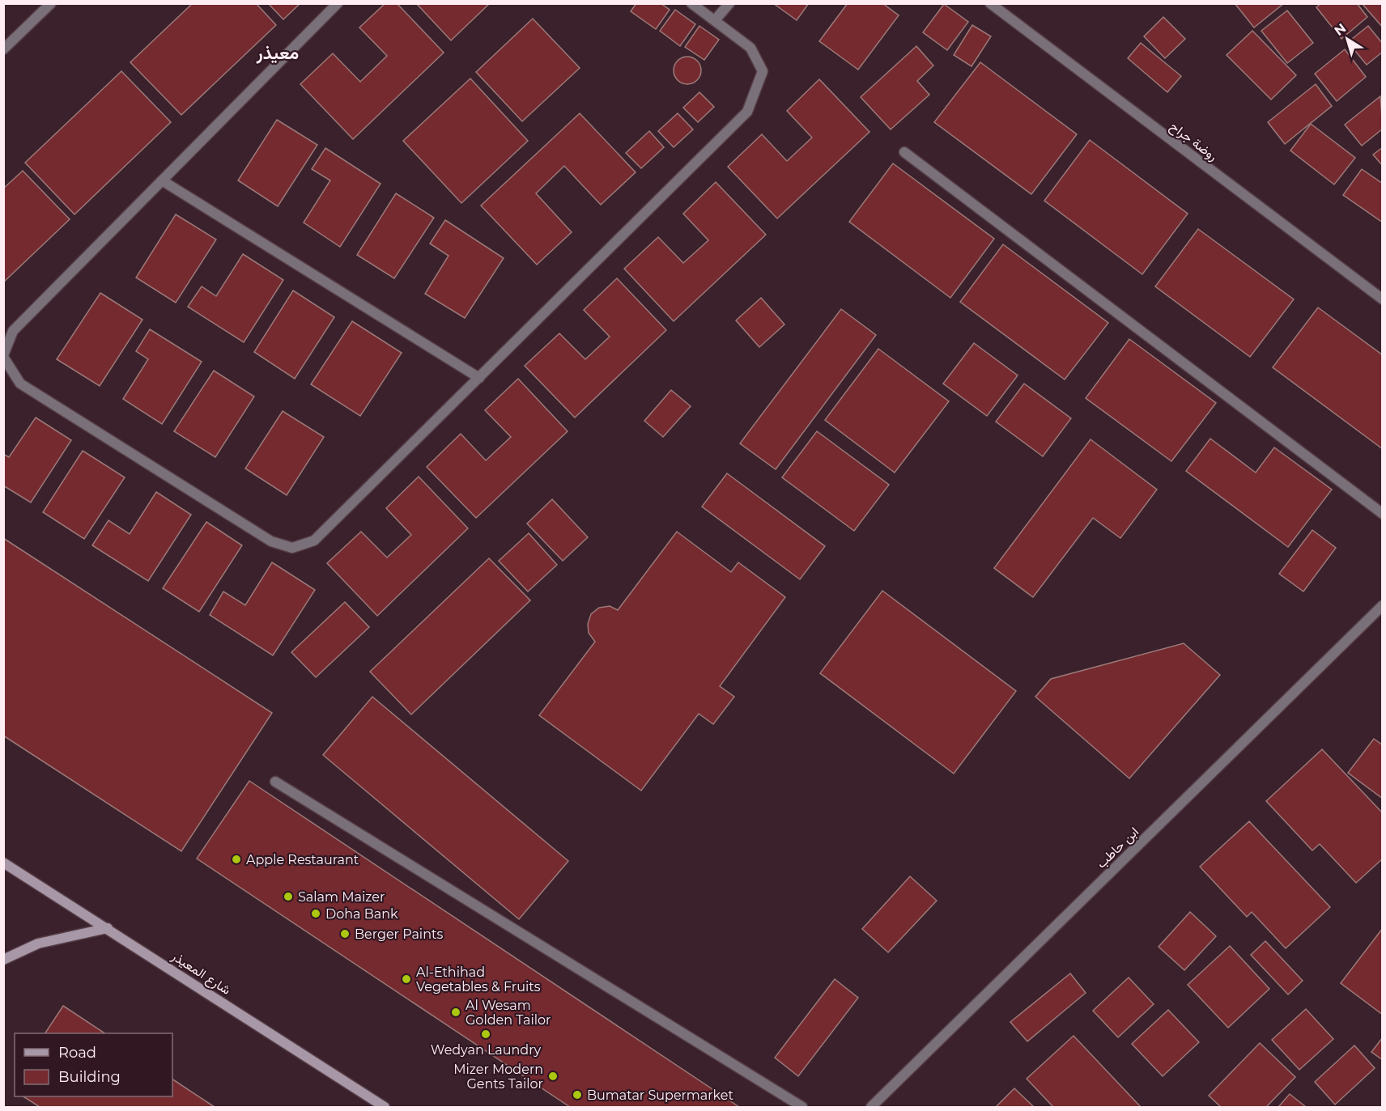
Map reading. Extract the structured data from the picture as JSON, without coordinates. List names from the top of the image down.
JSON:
{
  "streets": {
    "street": ["روضة جراح", "ابن حاطب", "شارع المعيذر"]
  },
  "districts": ["معيذر"],
  "places": [
    "Apple Restaurant",
    "Salam Maizer",
    "Doha Bank",
    "Berger Paints",
    "Al-Ethihad Vegetables & Fruits",
    "Al Wesam Golden Tailor",
    "Wedyan Laundry",
    "Mizer Modern Gents Tailor",
    "Bumatar Supermarket"
  ],
  "legend": ["Road", "Building"],
  "north": "top left"
}
